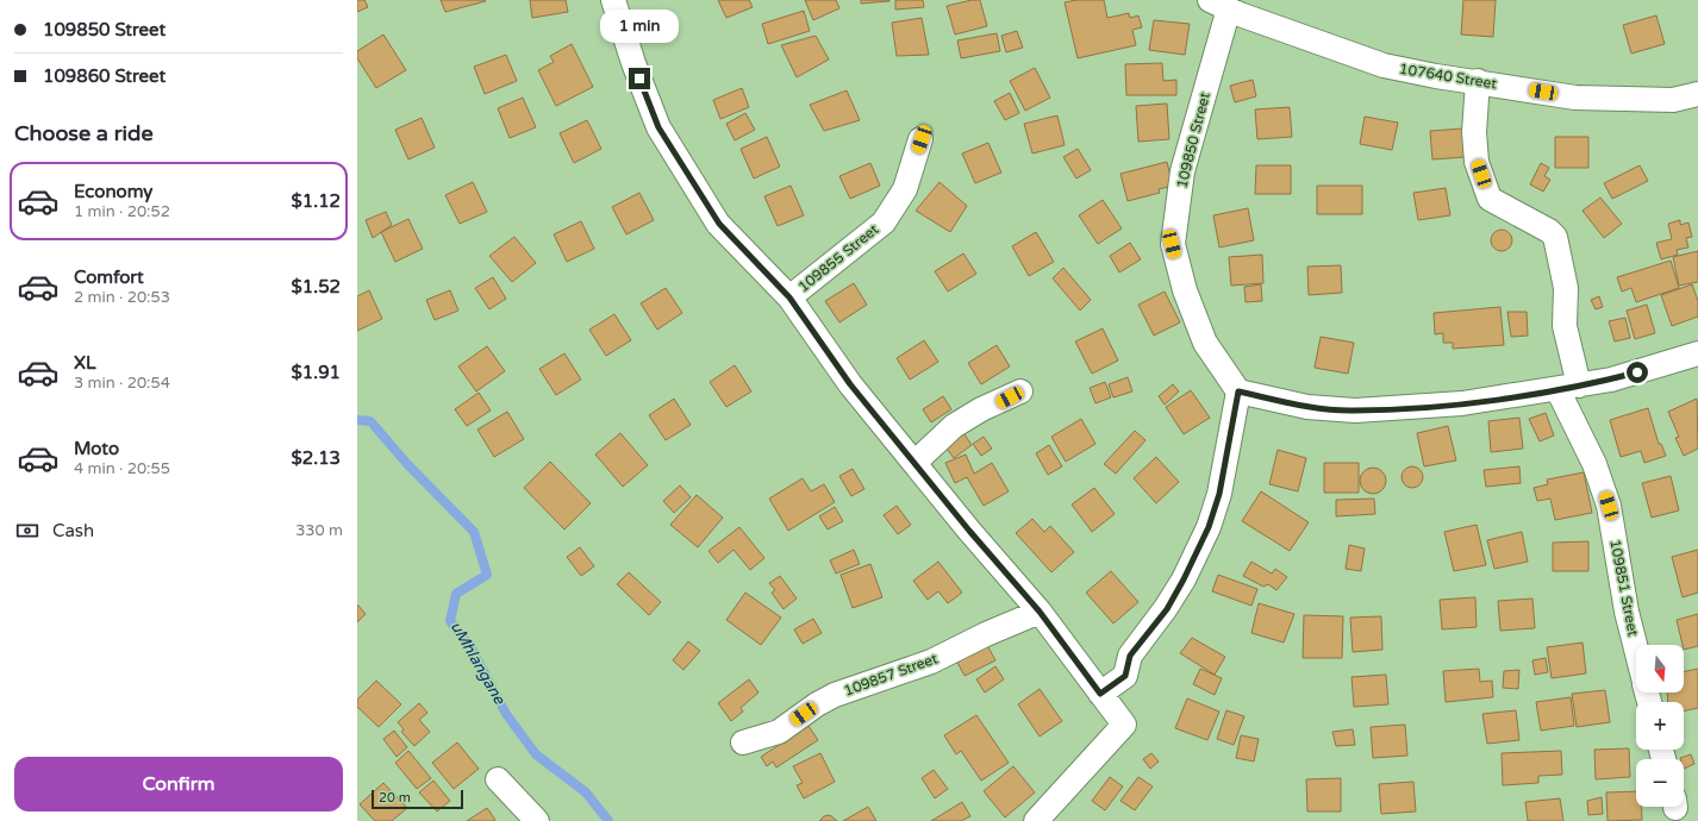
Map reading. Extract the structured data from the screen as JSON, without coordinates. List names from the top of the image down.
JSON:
{
  "streets": {
    "street": [
      "107640 Street",
      "109850 Street",
      "109855 Street",
      "109851 Street",
      "109857 Street"
    ]
  },
  "crossings": [
    ["107640 Street", "109850 Street"],
    ["107640 Street", "109851 Street"]
  ],
  "water": ["uMhlangane"],
  "scale_bar": "20 m",
  "north": "bottom",
  "page": {
    "banner": ["109850 Street", "109860 Street"],
    "bubble": "1 min",
    "heading": "Choose a ride",
    "list": [
      {
        "name": "Economy",
        "note": "1 min · 20:52",
        "value": "$1.12"
      },
      {
        "name": "Comfort",
        "note": "2 min · 20:53",
        "value": "$1.52"
      },
      {
        "name": "XL",
        "note": "3 min · 20:54",
        "value": "$1.91"
      },
      {
        "name": "Moto",
        "note": "4 min · 20:55",
        "value": "$2.13"
      }
    ],
    "pay": ["Cash", "330 m"],
    "map_buttons": ["+", "−"],
    "buttons": "Confirm",
    "scale": "20 m"
  }
}
